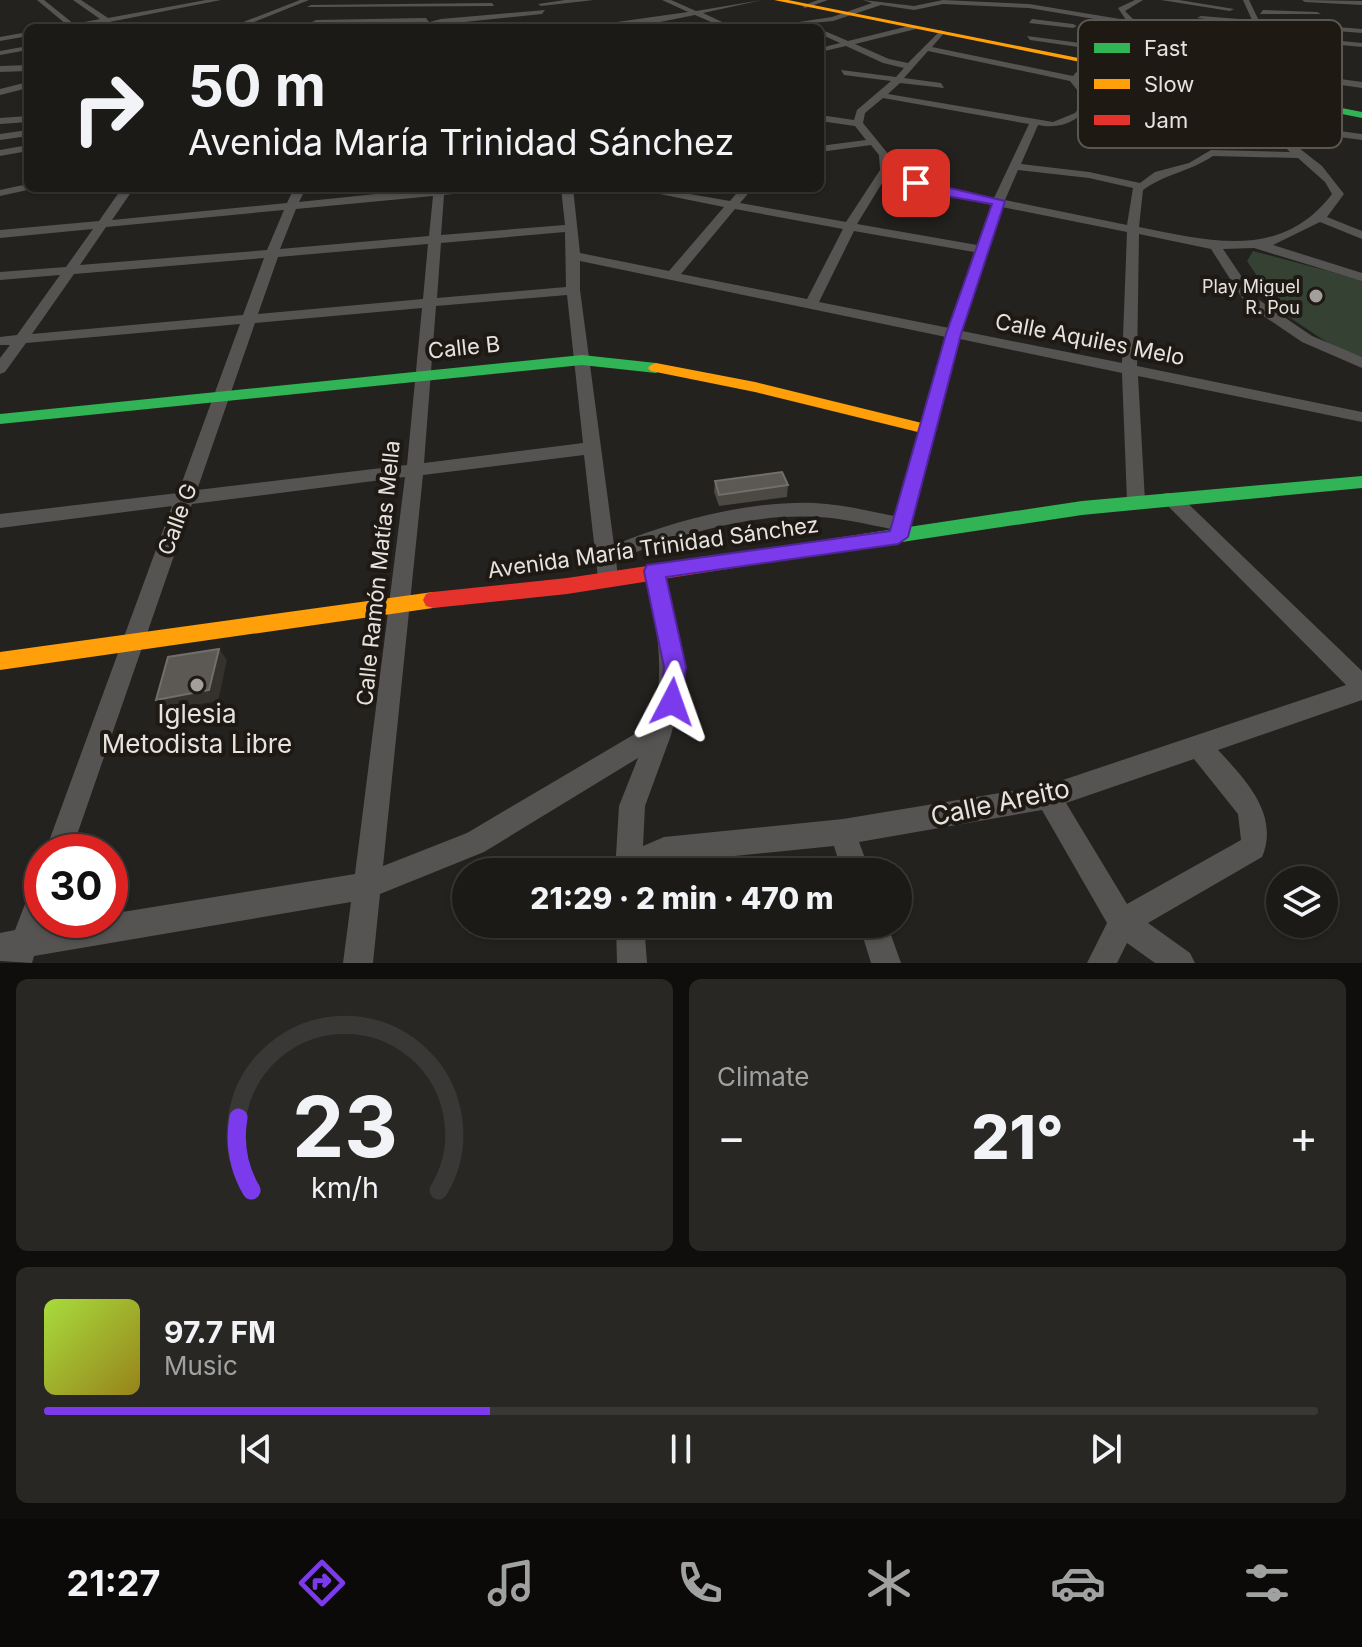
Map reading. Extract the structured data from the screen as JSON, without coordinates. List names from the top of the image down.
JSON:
{
  "streets": {
    "street": [
      "Calle Aquiles Melo",
      "Calle B",
      "Calle G",
      "Avenida María Trinidad Sánchez",
      "Calle Ramón Matías Mella",
      "Calle Areito"
    ]
  },
  "crossings": [
    ["Calle B", "Calle G"],
    ["Calle B", "Calle Ramón Matías Mella"],
    ["Calle G", "Avenida María Trinidad Sánchez"],
    ["Avenida María Trinidad Sánchez", "Calle Ramón Matías Mella"]
  ],
  "places": ["Play Miguel R. Pou", "Iglesia Metodista Libre"],
  "legend": ["Fast", "Slow", "Jam"],
  "page": {
    "turn": ["50 m", "Avenida María Trinidad Sánchez"],
    "limit": "30",
    "trip": "21:29 · 2 min · 470 m",
    "tile": "Climate",
    "heat": ["−", "21°", "+"],
    "song": ["97.7 FM", "Music"],
    "tabs": "21:27",
    "gauge": ["23", "km/h"]
  }
}
